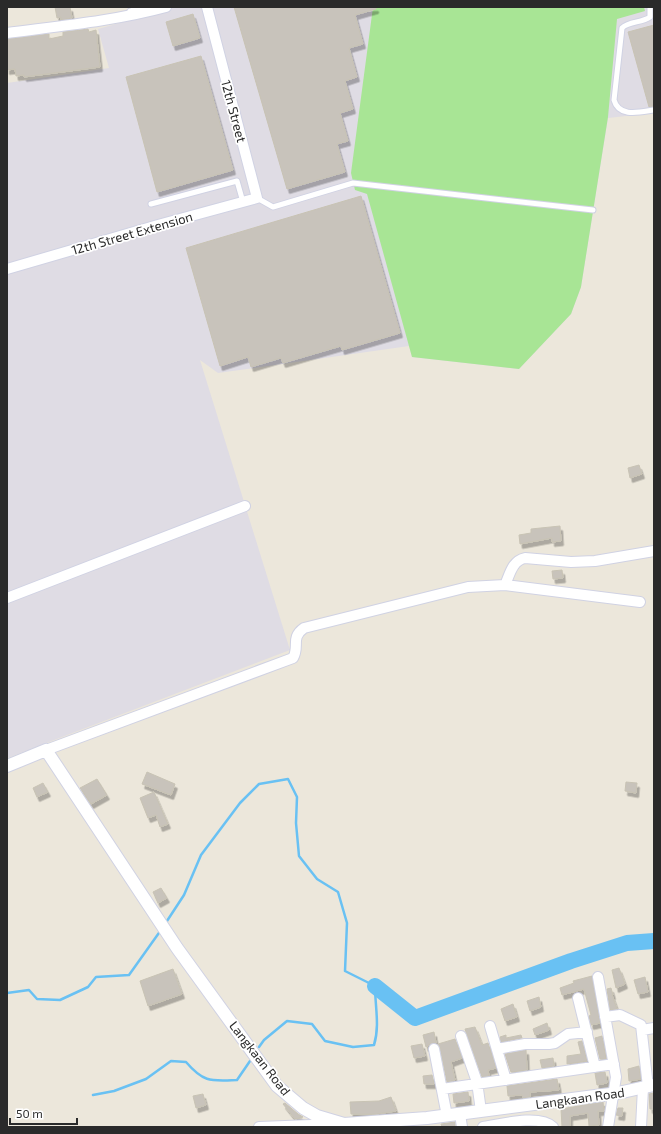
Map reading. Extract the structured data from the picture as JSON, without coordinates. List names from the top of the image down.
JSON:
{
  "streets": {
    "street": ["12th Street", "12th Street Extension", "Langkaan Road"]
  },
  "crossings": [
    ["12th Street", "12th Street Extension"]
  ],
  "scale_bar": "50 m"
}
